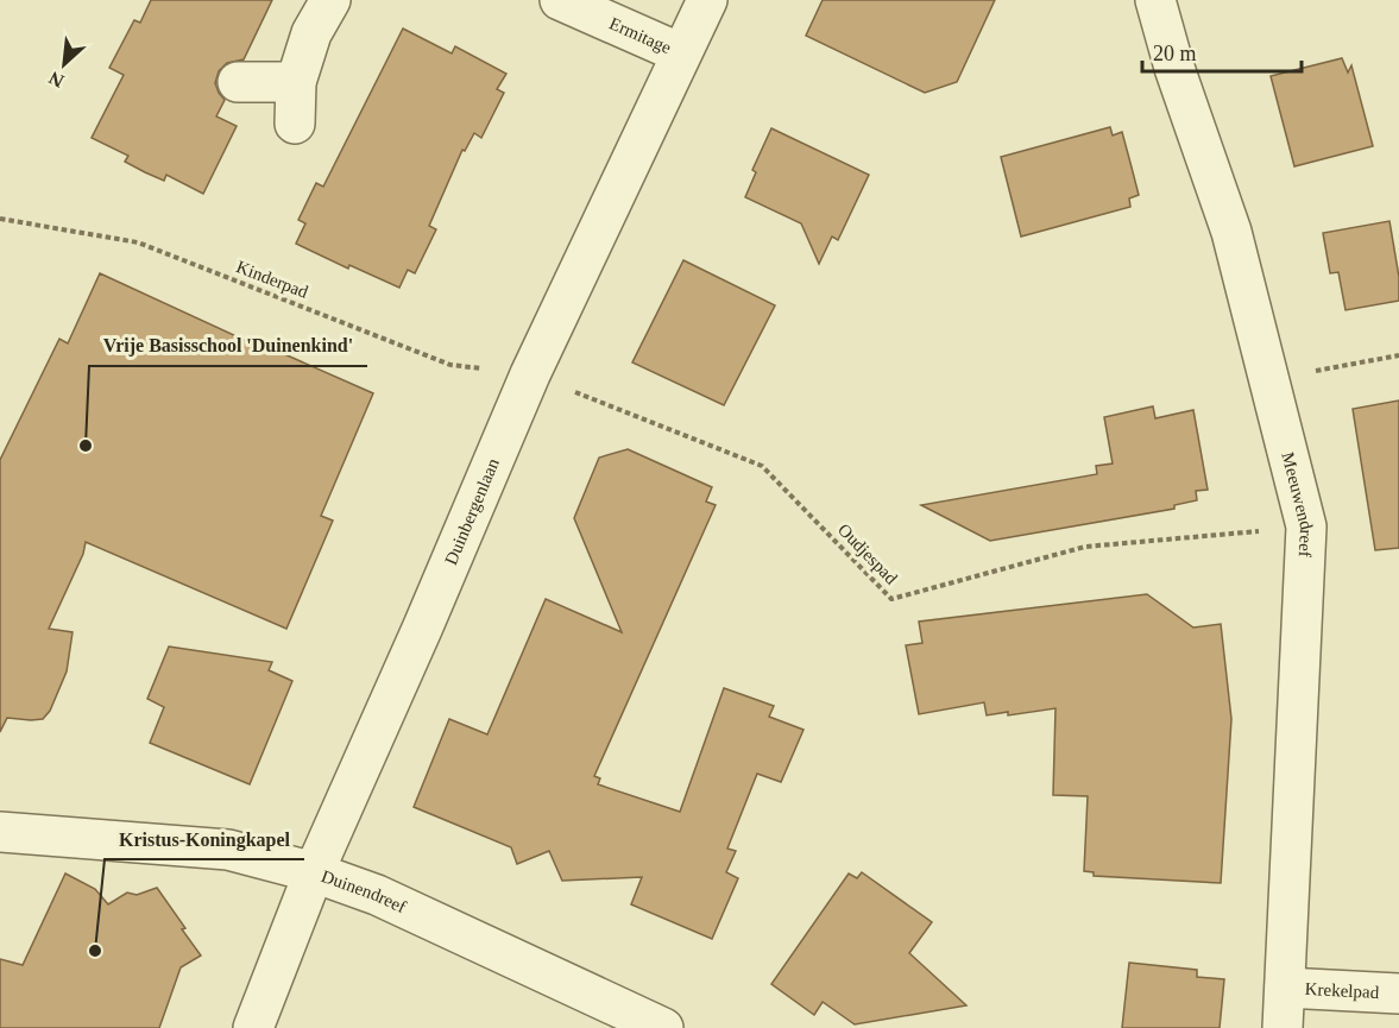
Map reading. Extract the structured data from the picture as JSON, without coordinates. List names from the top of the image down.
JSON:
{
  "streets": {
    "street": [
      "Ermitage",
      "Meeuwendreef",
      "Duinbergenlaan",
      "Duinendreef",
      "Krekelpad"
    ],
    "path": ["Kinderpad", "Oudjespad"]
  },
  "crossings": [
    ["Ermitage", "Duinbergenlaan"],
    ["Kinderpad", "Duinbergenlaan"],
    ["Kinderpad", "Oudjespad"],
    ["Meeuwendreef", "Oudjespad"],
    ["Meeuwendreef", "Krekelpad"],
    ["Duinbergenlaan", "Oudjespad"],
    ["Duinbergenlaan", "Duinendreef"]
  ],
  "places": ["Vrije Basisschool 'Duinenkind'", "Kristus-Koningkapel"],
  "scale_bar": "20 m",
  "north": "bottom left"
}
